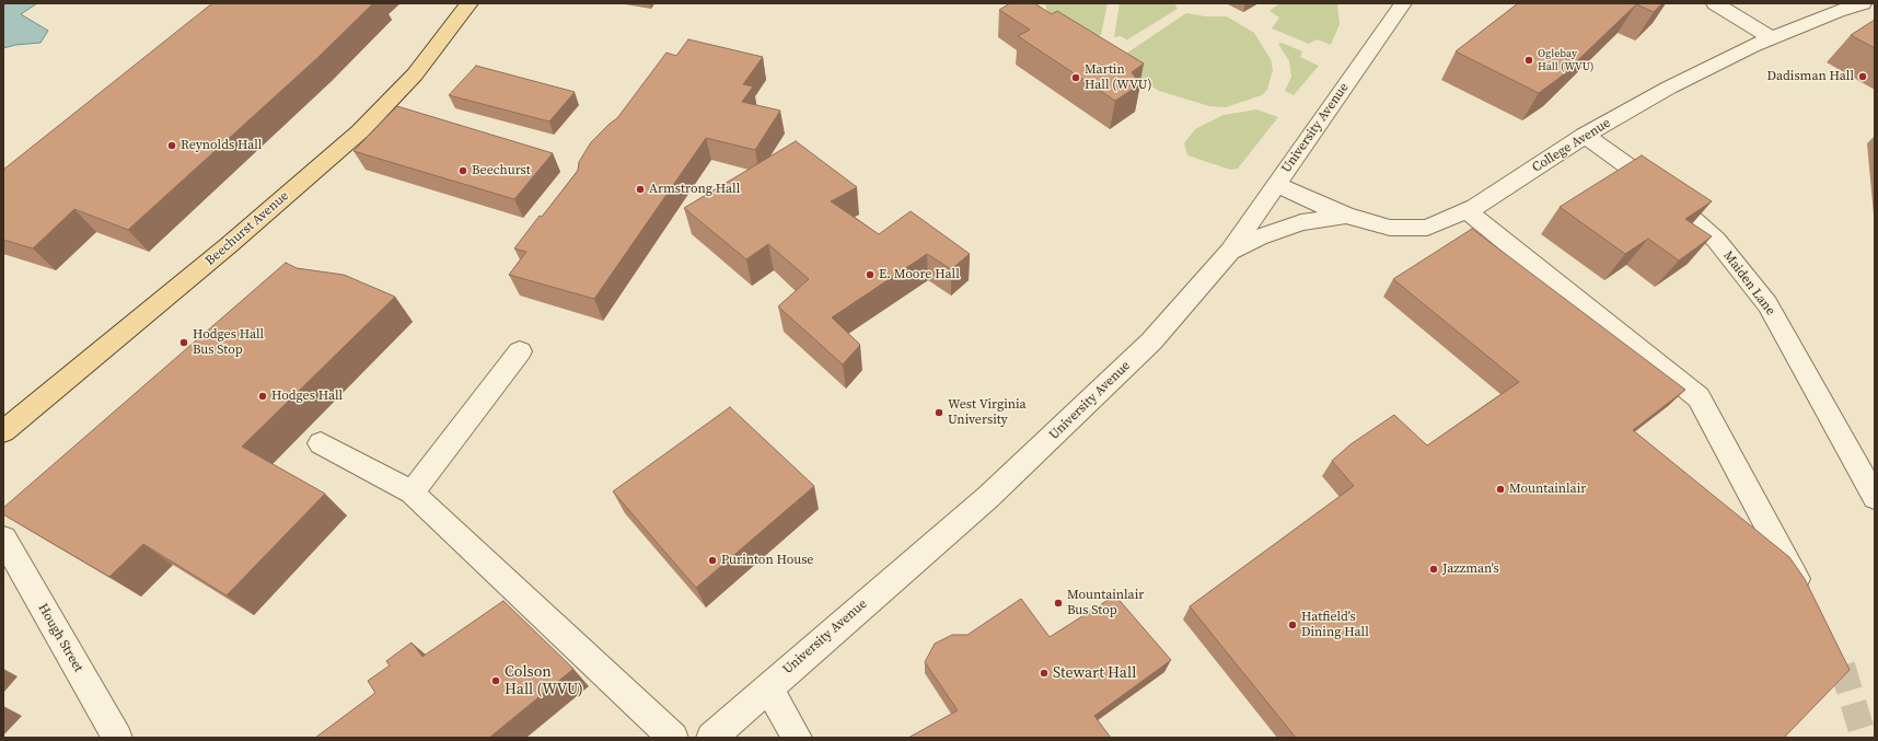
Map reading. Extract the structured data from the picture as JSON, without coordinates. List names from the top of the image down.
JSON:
{
  "streets": {
    "main road": ["Beechurst Avenue"],
    "street": [
      "University Avenue",
      "College Avenue",
      "Maiden Lane",
      "Hough Street"
    ]
  },
  "crossings": [
    ["University Avenue", "College Avenue"],
    ["College Avenue", "Maiden Lane"]
  ],
  "places": [
    "Oglebay Hall (WVU)",
    "Dadisman Hall",
    "Martin Hall (WVU)",
    "Reynolds Hall",
    "Beechurst",
    "Armstrong Hall",
    "E. Moore Hall",
    "Hodges Hall Bus Stop",
    "Hodges Hall",
    "West Virginia University",
    "Mountainlair",
    "Purinton House",
    "Jazzman's",
    "Mountainlair Bus Stop",
    "Hatfield's Dining Hall",
    "Stewart Hall",
    "Colson Hall (WVU)"
  ]
}
